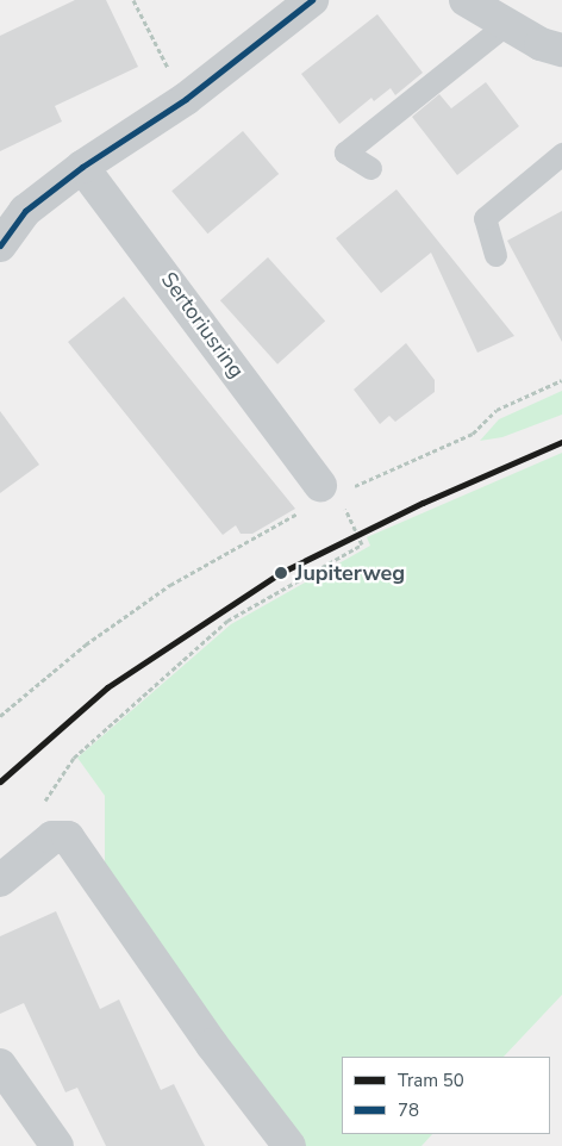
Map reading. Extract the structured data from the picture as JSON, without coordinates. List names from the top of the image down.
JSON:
{
  "streets": {
    "street": ["Sertoriusring"]
  },
  "places": ["Jupiterweg"],
  "lines": ["transit line 78", "tram line 50"],
  "legend": ["Tram 50", "78"]
}
